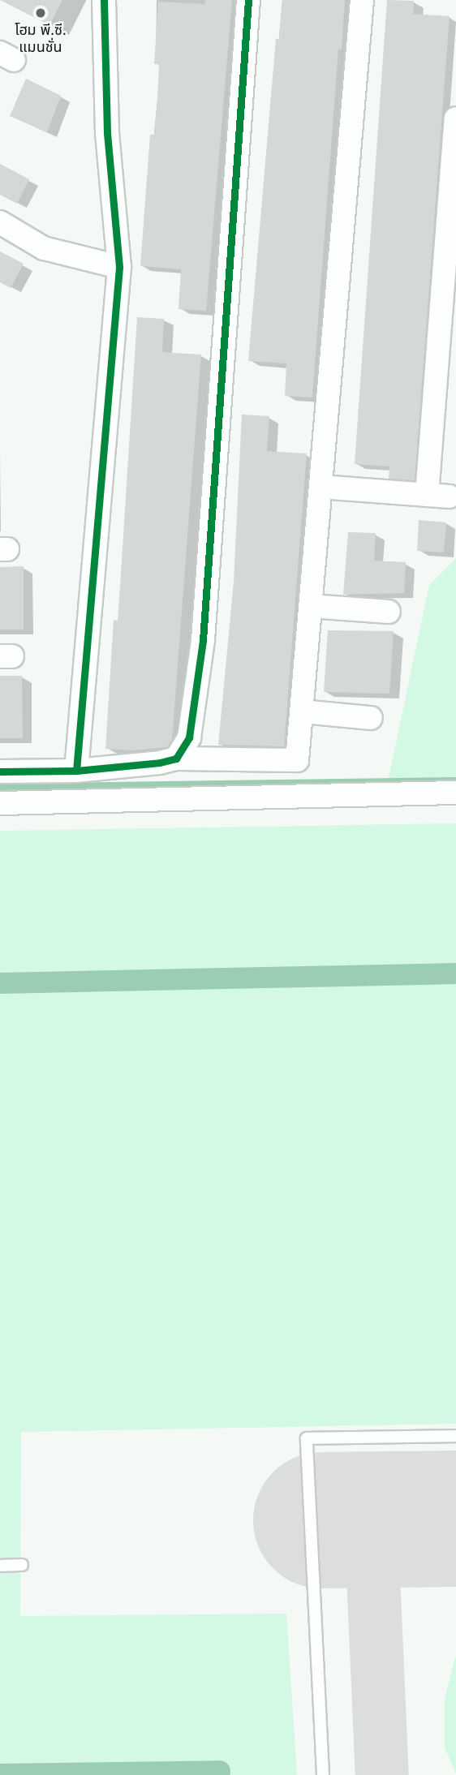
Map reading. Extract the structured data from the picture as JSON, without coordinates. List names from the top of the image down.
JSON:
{
  "places": ["โฮม พี.ซี. แมนชั่น"]
}
